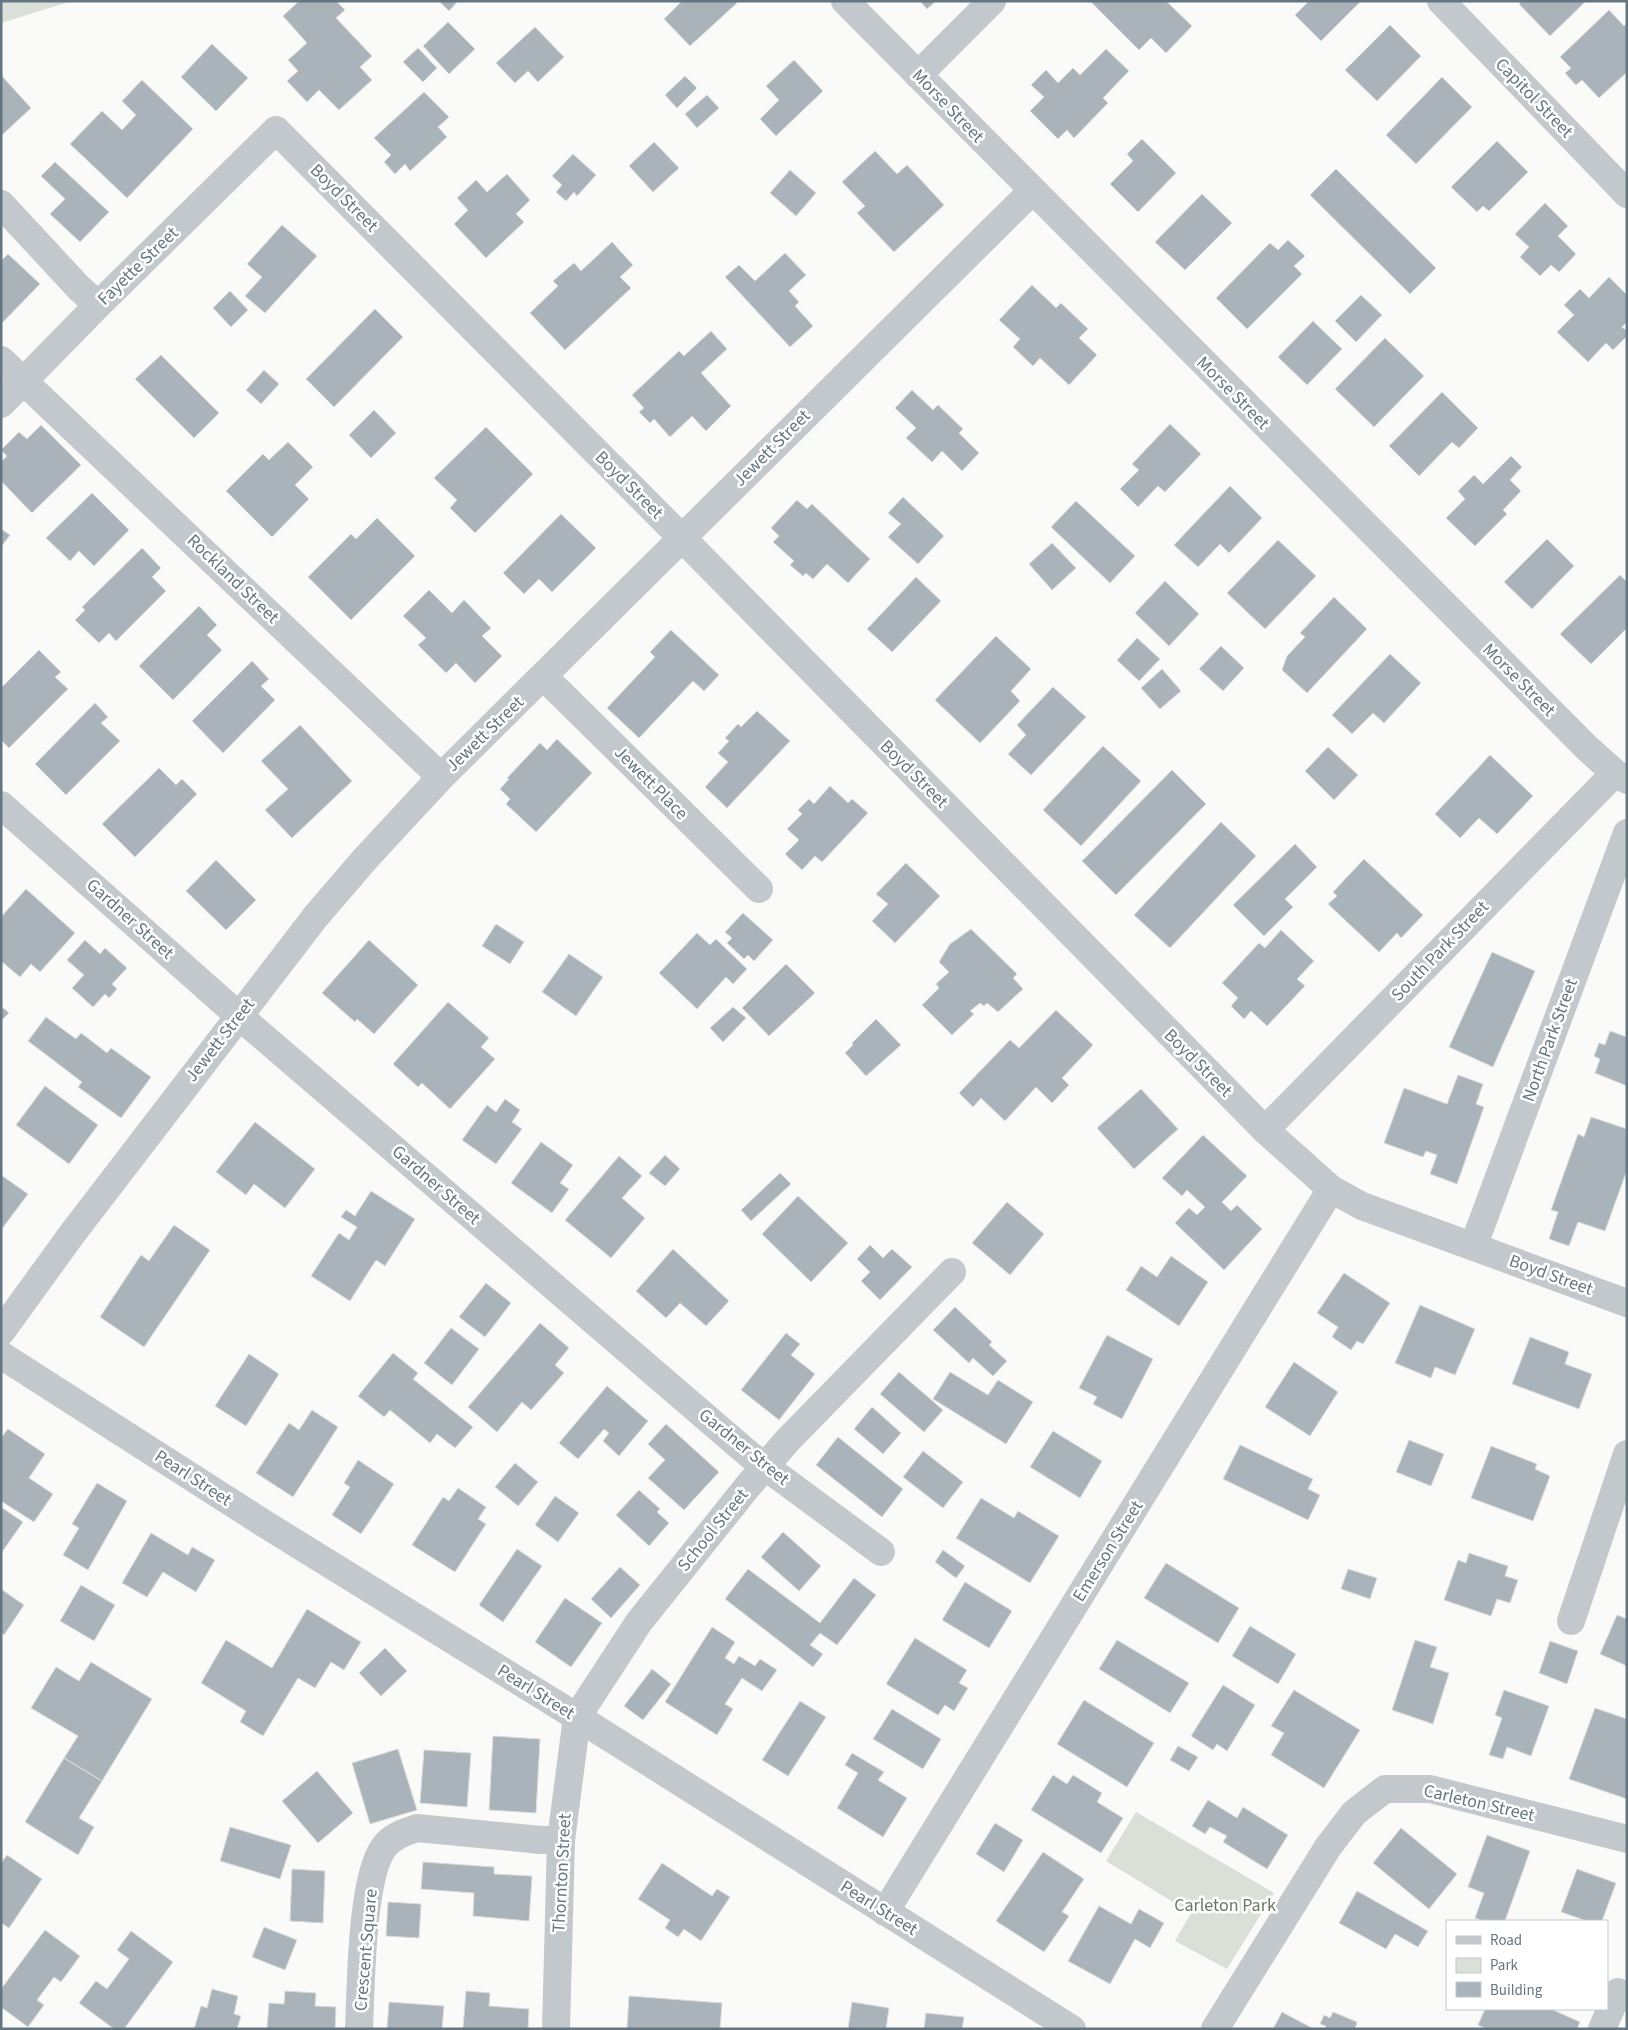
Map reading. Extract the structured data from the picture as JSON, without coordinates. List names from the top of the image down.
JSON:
{
  "streets": {
    "street": [
      "Capitol Street",
      "Morse Street",
      "Boyd Street",
      "Fayette Street",
      "Jewett Street",
      "Rockland Street",
      "Jewett Place",
      "Gardner Street",
      "South Park Street",
      "North Park Street",
      "Pearl Street",
      "School Street",
      "Emerson Street",
      "Carleton Street",
      "Thornton Street",
      "Crescent Square"
    ]
  },
  "crossings": [
    ["Morse Street", "Jewett Street"],
    ["Morse Street", "South Park Street"],
    ["Boyd Street", "Fayette Street"],
    ["Boyd Street", "Jewett Street"],
    ["Boyd Street", "South Park Street"],
    ["Boyd Street", "North Park Street"],
    ["Boyd Street", "Emerson Street"],
    ["Fayette Street", "Rockland Street"],
    ["Jewett Street", "Rockland Street"],
    ["Jewett Street", "Jewett Place"],
    ["Jewett Street", "Gardner Street"],
    ["Gardner Street", "School Street"],
    ["Pearl Street", "School Street"],
    ["Pearl Street", "Emerson Street"],
    ["Pearl Street", "Thornton Street"],
    ["School Street", "Thornton Street"],
    ["Thornton Street", "Crescent Square"]
  ],
  "parks": ["Carleton Park"],
  "legend": ["Road", "Park", "Building"]
}
